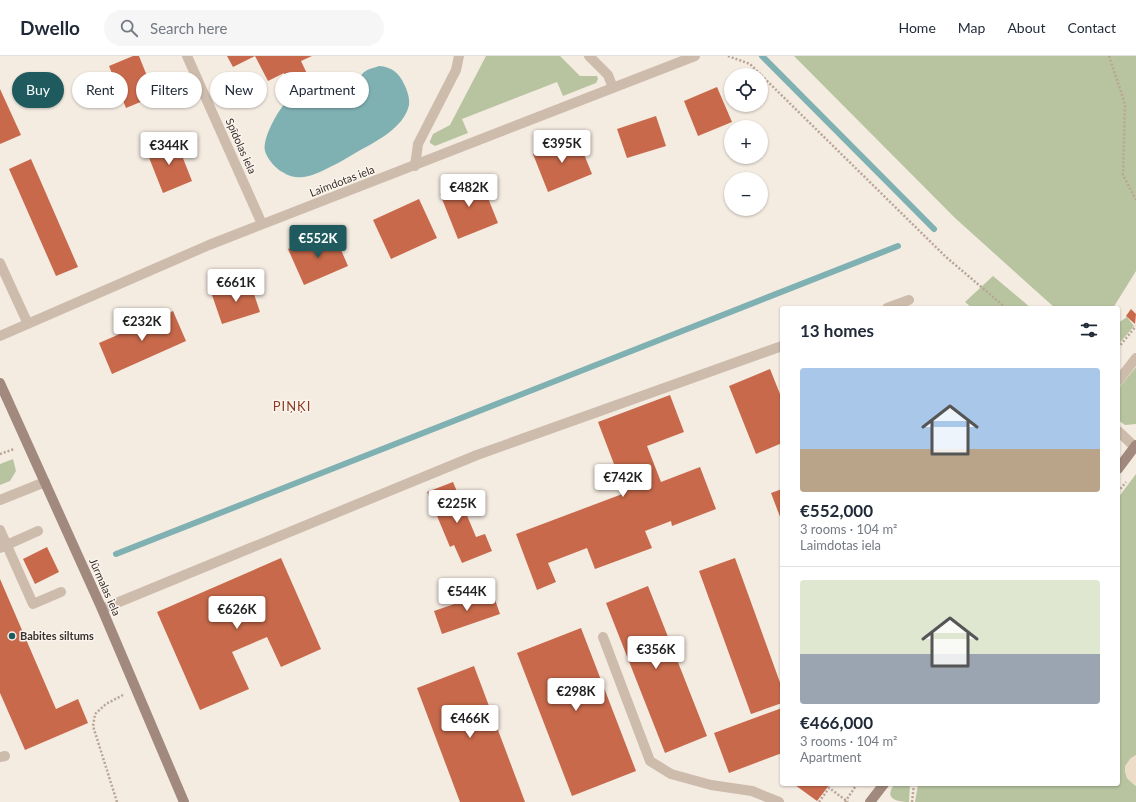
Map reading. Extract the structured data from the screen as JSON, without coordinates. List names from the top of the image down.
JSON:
{
  "streets": {
    "main road": ["Jūrmalas iela"],
    "street": ["Spīdolas iela", "Laimdotas iela"]
  },
  "crossings": [
    ["Spīdolas iela", "Laimdotas iela"]
  ],
  "districts": ["PIŅĶI"],
  "places": ["Babites siltums"],
  "page": {
    "header": "Dwello",
    "search": "Search here",
    "nav": [
      "Home",
      "Map",
      "About",
      "Contact"
    ],
    "map_buttons": ["+", "−"],
    "chip": [
      "Buy",
      "Rent",
      "Filters",
      "New",
      "Apartment"
    ],
    "price": [
      "€395K",
      "€344K",
      "€482K",
      "€552K",
      "€661K",
      "€232K",
      "€742K",
      "€225K",
      "€544K",
      "€626K",
      "€356K",
      "€298K",
      "€466K"
    ],
    "heading": "13 homes",
    "list": [
      {
        "name": "€552,000",
        "note": "3 rooms · 104 m² · Laimdotas iela"
      },
      {
        "name": "€466,000",
        "note": "3 rooms · 104 m² · Apartment"
      }
    ]
  }
}
